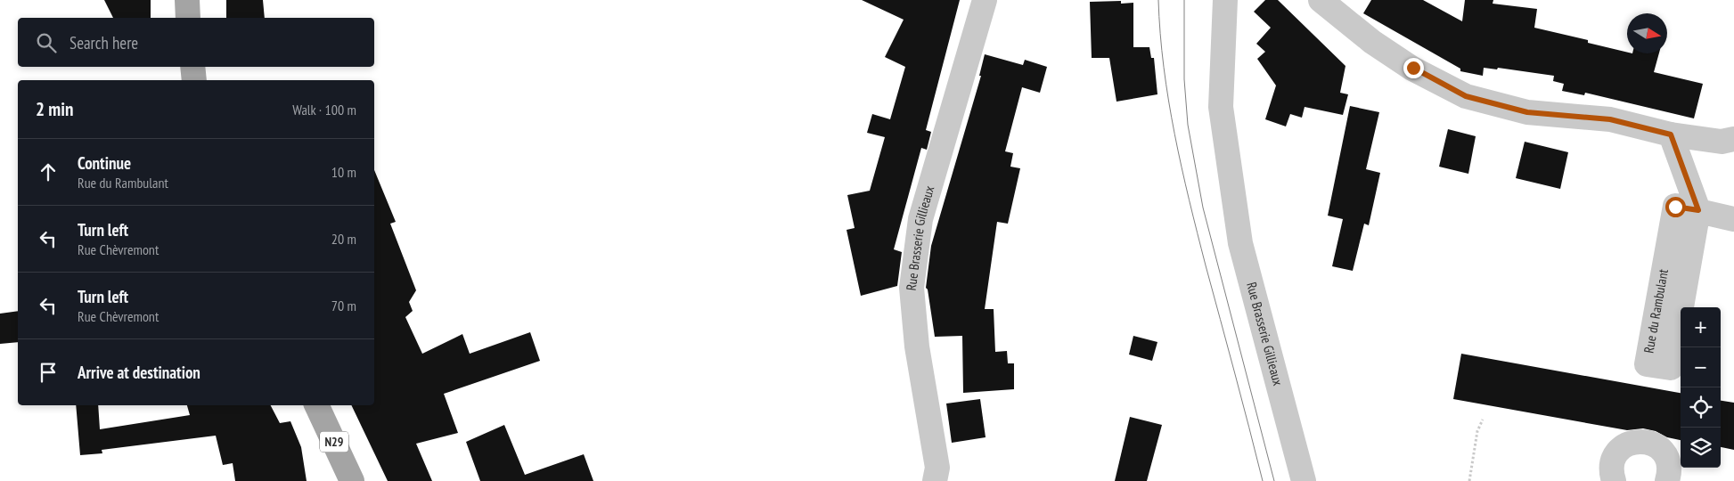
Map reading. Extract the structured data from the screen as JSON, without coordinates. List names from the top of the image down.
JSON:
{
  "streets": {
    "main road": ["N29"],
    "street": ["Rue Brasserie Gillieaux", "Rue du Rambulant"]
  },
  "north": "right",
  "page": {
    "search": "Search here",
    "heading": ["2 min", "Walk · 100 m"],
    "list": [
      ["Continue", "Rue du Rambulant", "10 m"],
      ["Turn left", "Rue Chèvremont", "20 m"],
      ["Turn left", "Rue Chèvremont", "70 m"],
      "Arrive at destination"
    ],
    "map_buttons": ["+", "−"]
  }
}
